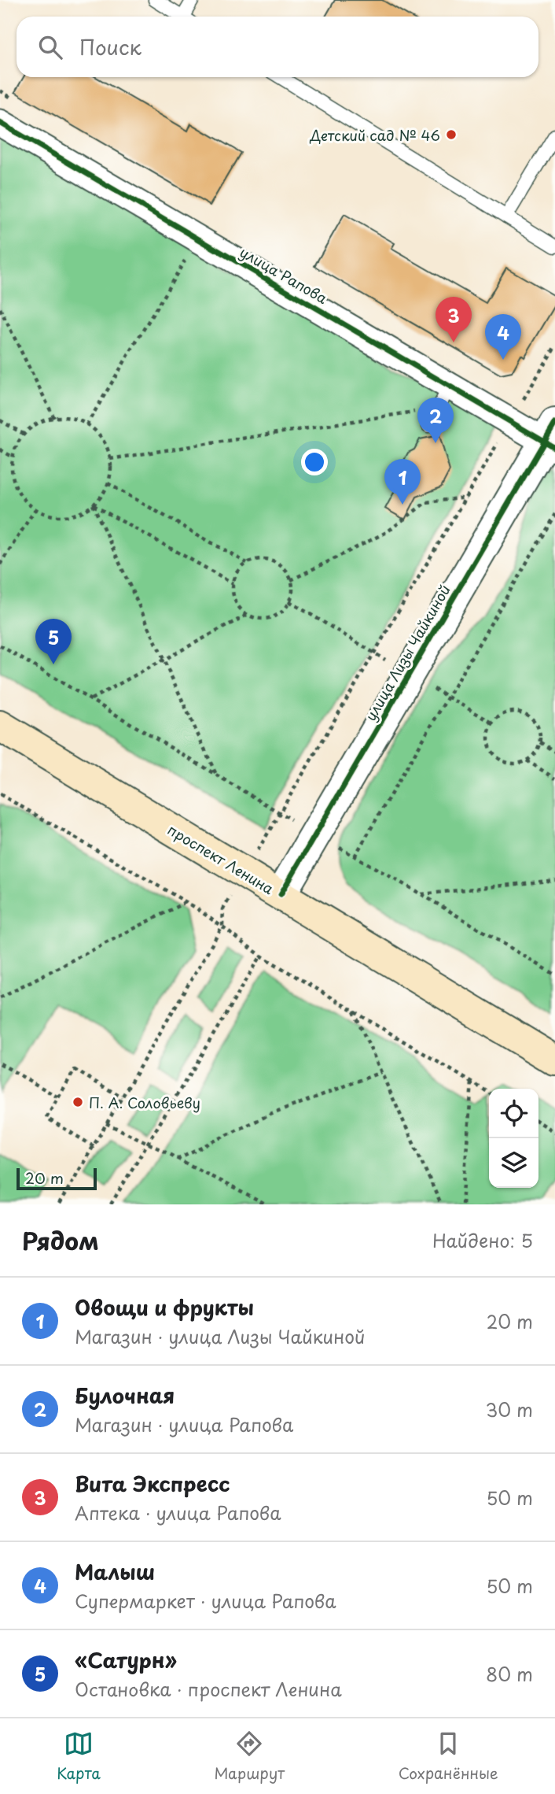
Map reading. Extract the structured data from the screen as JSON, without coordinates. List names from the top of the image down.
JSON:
{
  "streets": {
    "main road": ["проспект Ленина"],
    "street": ["улица Рапова", "улица Лизы Чайкиной"]
  },
  "crossings": [
    ["улица Рапова", "улица Лизы Чайкиной"],
    ["улица Лизы Чайкиной", "проспект Ленина"]
  ],
  "places": ["Детский сад № 46", "П. А. Соловьеву"],
  "scale_bar": "20 m",
  "page": {
    "search": "Поиск",
    "pins": [
      "3",
      "4",
      "2",
      "1",
      "5"
    ],
    "scale": "20 m",
    "heading": ["Рядом", "Найдено: 5"],
    "list": [
      {
        "mark": "1",
        "name": "Овощи и фрукты",
        "note": "Магазин · улица Лизы Чайкиной",
        "value": "20 m"
      },
      {
        "mark": "2",
        "name": "Булочная",
        "note": "Магазин · улица Рапова",
        "value": "30 m"
      },
      {
        "mark": "3",
        "name": "Вита Экспресс",
        "note": "Аптека · улица Рапова",
        "value": "50 m"
      },
      {
        "mark": "4",
        "name": "Малыш",
        "note": "Супермаркет · улица Рапова",
        "value": "50 m"
      },
      {
        "mark": "5",
        "name": "«Сатурн»",
        "note": "Остановка · проспект Ленина",
        "value": "80 m"
      }
    ],
    "nav": ["Карта", "Маршрут", "Сохранённые"]
  }
}
